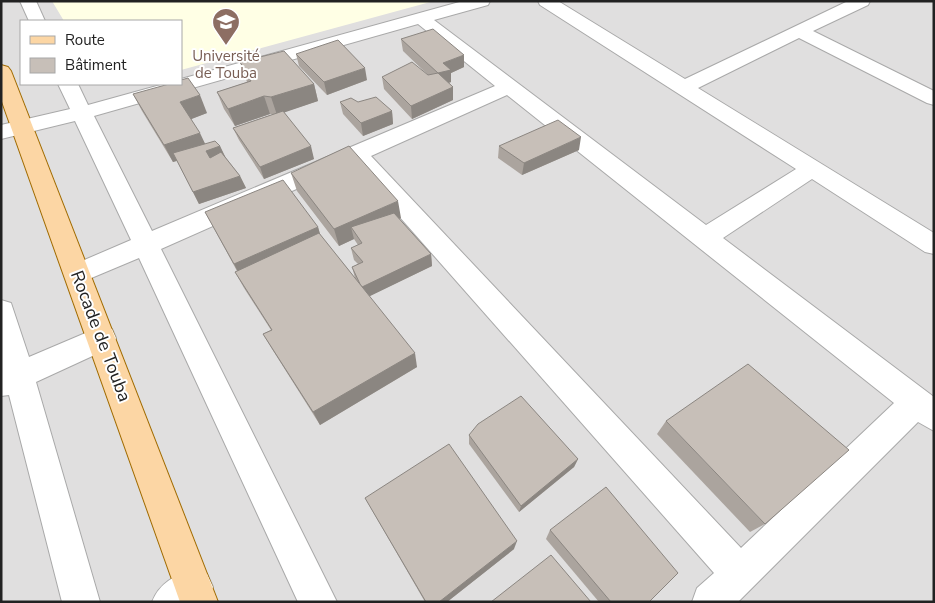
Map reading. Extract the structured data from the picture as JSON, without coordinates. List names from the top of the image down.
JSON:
{
  "streets": {
    "main road": ["Rocade de Touba"]
  },
  "places": {
    "school or university": ["Université de Touba"]
  },
  "legend": ["Route", "Bâtiment"]
}
